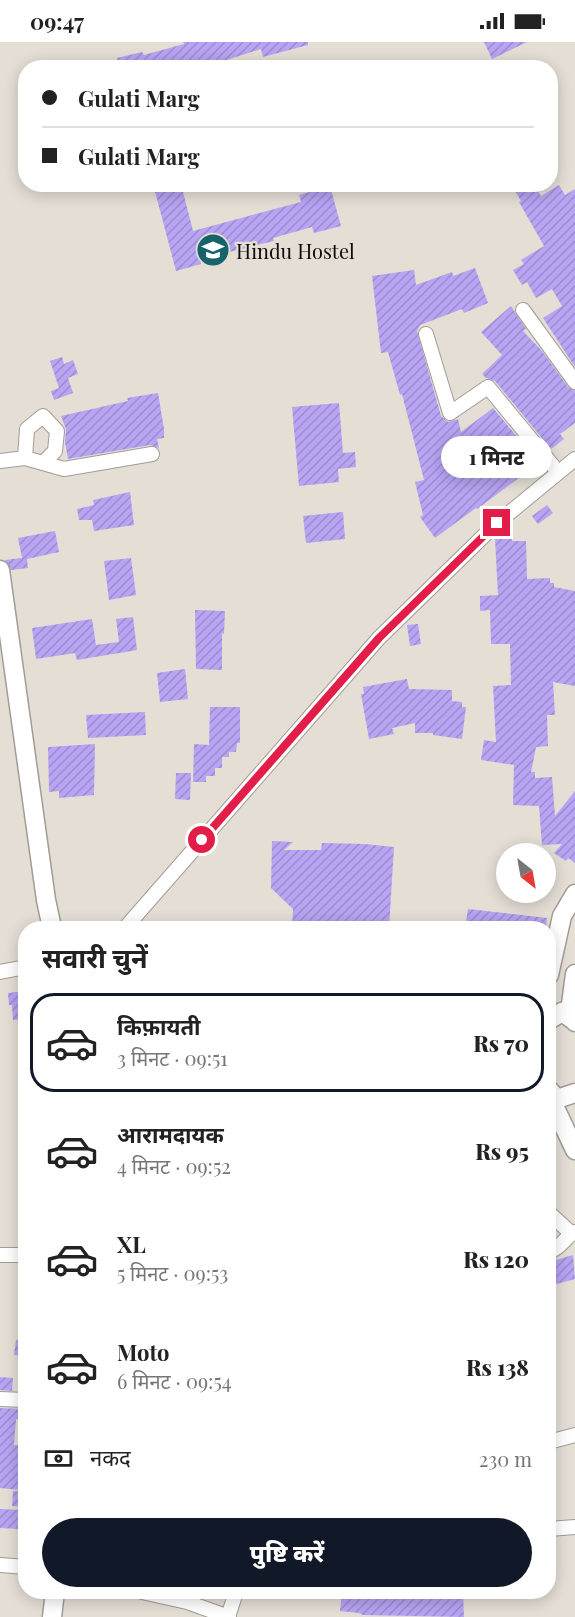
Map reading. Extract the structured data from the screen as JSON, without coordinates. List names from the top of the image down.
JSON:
{
  "places": {
    "school or university": ["Hindu Hostel"]
  },
  "north": "bottom right",
  "page": {
    "status": "09:47",
    "banner": ["Gulati Marg", "Gulati Marg"],
    "bubble": "1 मिनट",
    "heading": "सवारी चुनें",
    "list": [
      {
        "name": "किफ़ायती",
        "note": "3 मिनट · 09:51",
        "value": "Rs 70"
      },
      {
        "name": "आरामदायक",
        "note": "4 मिनट · 09:52",
        "value": "Rs 95"
      },
      {
        "name": "XL",
        "note": "5 मिनट · 09:53",
        "value": "Rs 120"
      },
      {
        "name": "Moto",
        "note": "6 मिनट · 09:54",
        "value": "Rs 138"
      }
    ],
    "pay": ["नकद", "230 m"],
    "buttons": "पुष्टि करें"
  }
}
